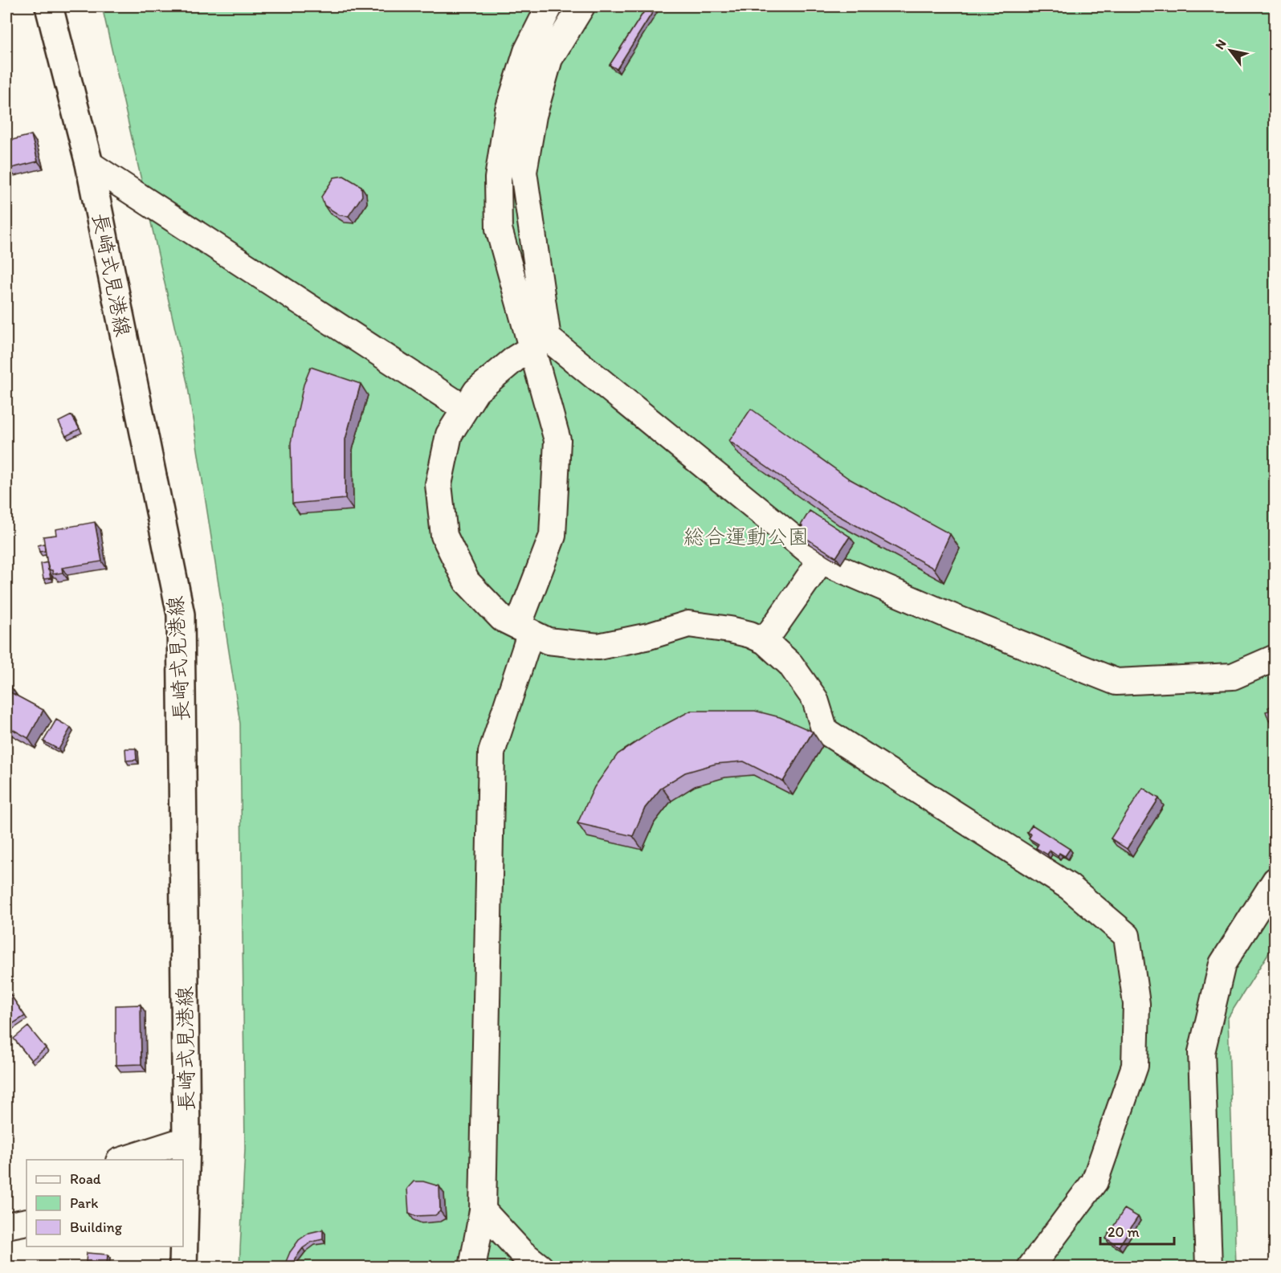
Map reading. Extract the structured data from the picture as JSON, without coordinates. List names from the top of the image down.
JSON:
{
  "streets": {
    "main road": ["長崎式見港線"]
  },
  "parks": ["総合運動公園"],
  "legend": ["Road", "Park", "Building"],
  "scale_bar": "20 m",
  "north": "top left"
}
